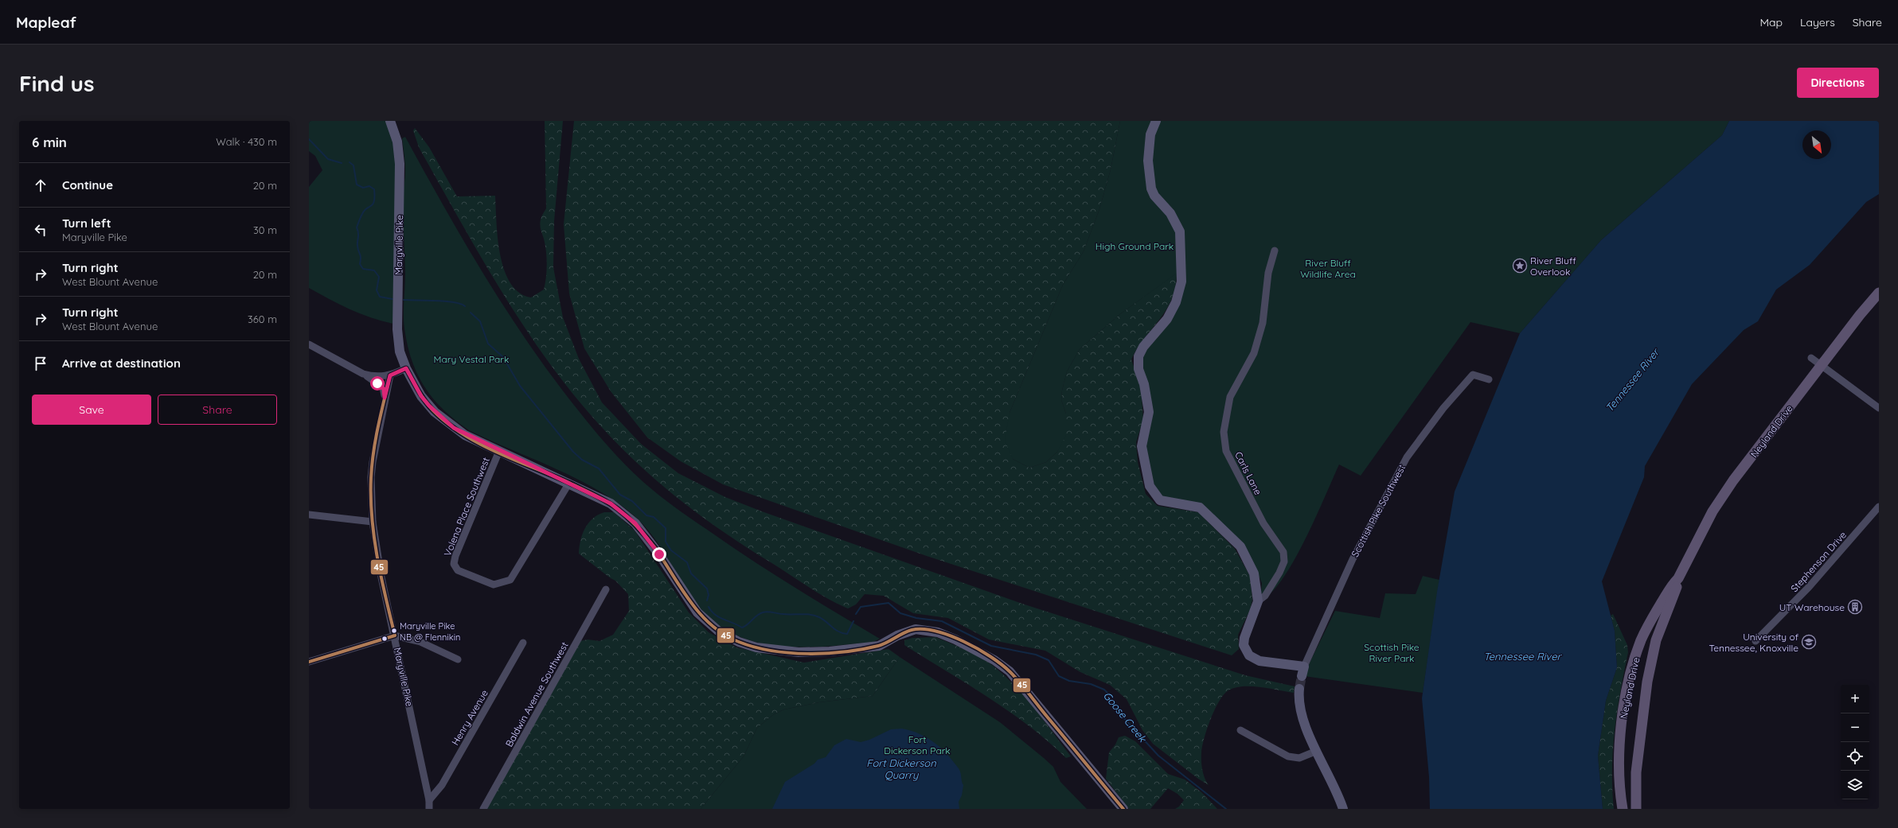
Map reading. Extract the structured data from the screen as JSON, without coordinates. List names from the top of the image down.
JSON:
{
  "streets": {
    "main road": ["Neyland Drive"],
    "street": [
      "Maryville Pike",
      "Carls Lane",
      "Volena Place Southwest",
      "Scottish Pike Southwest",
      "Stephenson Drive",
      "Baldwin Avenue Southwest",
      "Henry Avenue"
    ]
  },
  "crossings": [
    ["Maryville Pike", "Volena Place Southwest"],
    ["Maryville Pike", "Henry Avenue"]
  ],
  "water": ["Tennessee River", "Goose Creek", "Fort Dickerson Quarry"],
  "parks": [
    "High Ground Park",
    "River Bluff Wildlife Area",
    "Mary Vestal Park",
    "Scottish Pike River Park",
    "Fort Dickerson Park"
  ],
  "places": {
    "place": ["River Bluff Overlook"],
    "building": ["UT Warehouse"],
    "other": ["Maryville Pike NB @ Flennikin"],
    "school or university": ["University of Tennessee, Knoxville"]
  },
  "lines": ["transit line 45"],
  "north": "bottom right",
  "page": {
    "header": "Mapleaf",
    "nav": ["Map", "Layers", "Share"],
    "buttons": [
      "Directions",
      ["Save", "Share"]
    ],
    "title": "Find us",
    "heading": ["6 min", "Walk · 430 m"],
    "list": [
      ["Continue", "20 m"],
      ["Turn left", "Maryville Pike", "30 m"],
      ["Turn right", "West Blount Avenue", "20 m"],
      ["Turn right", "West Blount Avenue", "360 m"],
      "Arrive at destination"
    ],
    "map_buttons": ["+", "−"]
  }
}
